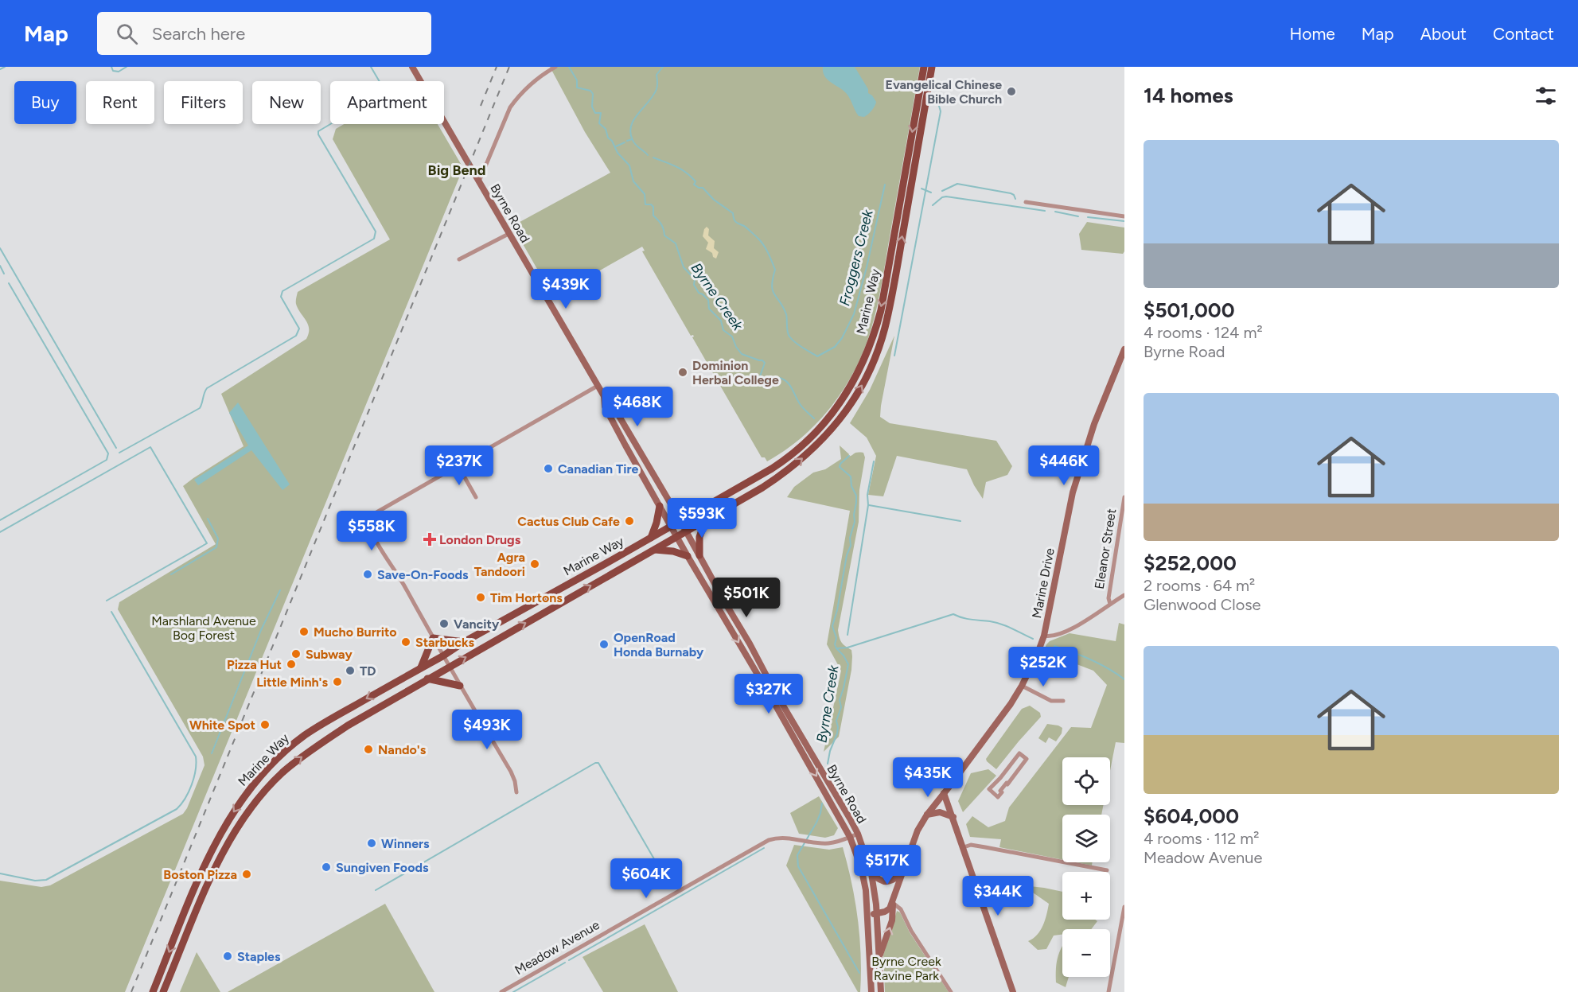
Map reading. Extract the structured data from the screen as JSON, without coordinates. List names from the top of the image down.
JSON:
{
  "streets": {
    "main road": ["Marine Way"],
    "street": [
      "Byrne Road",
      "Eleanor Street",
      "Marine Drive",
      "Meadow Avenue"
    ]
  },
  "crossings": [
    ["Byrne Road", "Marine Way"],
    ["Byrne Road", "Marine Drive"],
    ["Byrne Road", "Meadow Avenue"]
  ],
  "districts": ["Big Bend"],
  "water": ["Froggers Creek", "Byrne Creek"],
  "parks": ["Marshland Avenue Bog Forest", "Byrne Creek Ravine Park"],
  "places": {
    "other": [
      "Evangelical Chinese Bible Church",
      "Dominion Herbal College",
      "Canadian Tire",
      "Cactus Club Cafe",
      "Agra Tandoori",
      "Save-On-Foods",
      "Tim Hortons",
      "Vancity",
      "Mucho Burrito",
      "Starbucks",
      "OpenRoad Honda Burnaby",
      "Subway",
      "Pizza Hut",
      "TD",
      "Little Minh's",
      "White Spot",
      "Nando's",
      "Winners",
      "Sungiven Foods",
      "Boston Pizza",
      "Staples"
    ],
    "health": ["London Drugs"]
  },
  "page": {
    "header": "Map",
    "search": "Search here",
    "nav": [
      "Home",
      "Map",
      "About",
      "Contact"
    ],
    "heading": "14 homes",
    "chip": [
      "Buy",
      "Rent",
      "Filters",
      "New",
      "Apartment"
    ],
    "list": [
      {
        "name": "$501,000",
        "note": "4 rooms · 124 m² · Byrne Road"
      },
      {
        "name": "$252,000",
        "note": "2 rooms · 64 m² · Glenwood Close"
      },
      {
        "name": "$604,000",
        "note": "4 rooms · 112 m² · Meadow Avenue"
      }
    ],
    "price": [
      "$439K",
      "$468K",
      "$237K",
      "$446K",
      "$593K",
      "$558K",
      "$501K",
      "$252K",
      "$327K",
      "$493K",
      "$435K",
      "$517K",
      "$604K",
      "$344K"
    ],
    "map_buttons": ["+", "−"]
  }
}
